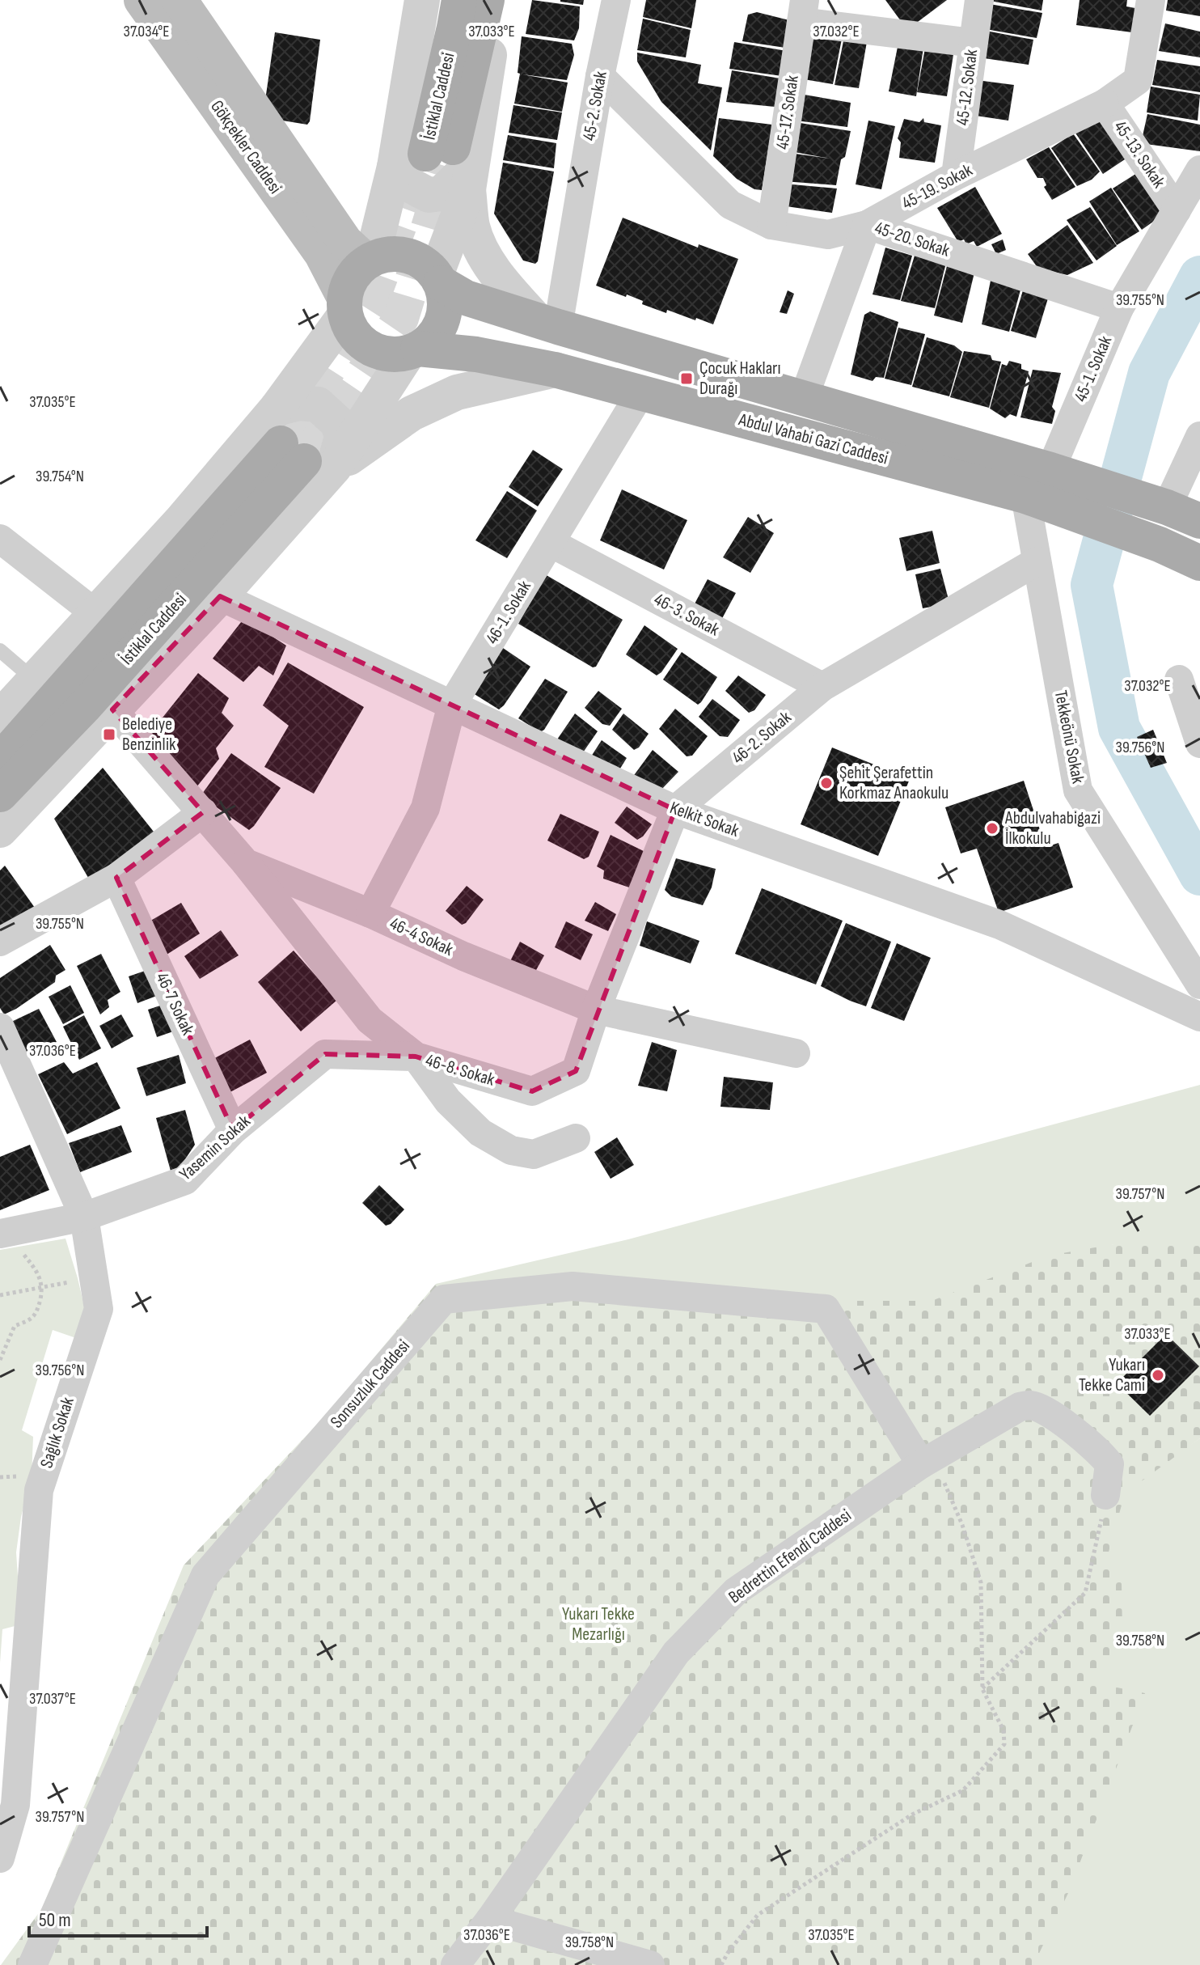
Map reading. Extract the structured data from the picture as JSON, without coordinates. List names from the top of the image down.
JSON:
{
  "streets": {
    "main road": ["İstiklal Caddesi", "Gökçekler Caddesi", "Abdul Vahabi Gazi Caddesi"],
    "street": [
      "45-12. Sokak",
      "45-2. Sokak",
      "45-17. Sokak",
      "45-13. Sokak",
      "45-19. Sokak",
      "45-20. Sokak",
      "45-1. Sokak",
      "46-1. Sokak",
      "46-3. Sokak",
      "Tekkeönü Sokak",
      "46-2. Sokak",
      "Kelkit Sokak",
      "46-4 Sokak",
      "46-7 Sokak",
      "46-8. Sokak",
      "Yasemin Sokak",
      "Sonsuzluk Caddesi",
      "Sağlık Sokak",
      "Bedrettin Efendi Caddesi"
    ]
  },
  "crossings": [
    ["45-12. Sokak", "45-19. Sokak"],
    ["45-2. Sokak", "45-20. Sokak"],
    ["45-2. Sokak", "Abdul Vahabi Gazi Caddesi"],
    ["45-17. Sokak", "45-20. Sokak"],
    ["Gökçekler Caddesi", "Abdul Vahabi Gazi Caddesi"],
    ["45-13. Sokak", "45-19. Sokak"],
    ["45-13. Sokak", "45-1. Sokak"],
    ["45-19. Sokak", "45-20. Sokak"],
    ["45-20. Sokak", "45-1. Sokak"],
    ["45-1. Sokak", "Abdul Vahabi Gazi Caddesi"],
    ["Abdul Vahabi Gazi Caddesi", "46-1. Sokak"],
    ["Abdul Vahabi Gazi Caddesi", "Tekkeönü Sokak"],
    ["46-1. Sokak", "46-3. Sokak"],
    ["46-1. Sokak", "Kelkit Sokak"],
    ["46-1. Sokak", "46-4 Sokak"],
    ["46-3. Sokak", "46-2. Sokak"],
    ["Tekkeönü Sokak", "46-2. Sokak"],
    ["46-2. Sokak", "Kelkit Sokak"],
    ["46-2. Sokak", "46-4 Sokak"],
    ["46-2. Sokak", "46-8. Sokak"],
    ["46-4 Sokak", "46-8. Sokak"],
    ["46-7 Sokak", "Yasemin Sokak"],
    ["46-8. Sokak", "Yasemin Sokak"],
    ["Yasemin Sokak", "Sağlık Sokak"],
    ["Sonsuzluk Caddesi", "Bedrettin Efendi Caddesi"]
  ],
  "parks": ["Yukarı Tekke Mezarlığı"],
  "places": {
    "transit": ["Çocuk Hakları Durağı", "Belediye Benzinlik"],
    "other": ["Şehit Şerafettin Korkmaz Anaokulu", "Abdulvahabigazi İlkokulu", "Yukarı Tekke Cami"]
  },
  "scale_bar": "50 m",
  "coordinates": [
    "37.032°E",
    "37.034°E",
    "37.033°E",
    "39.755°N",
    "37.035°E",
    "39.754°N",
    "39.756°N",
    "37.036°E",
    "39.757°N",
    "39.758°N",
    "37.037°E"
  ]
}
